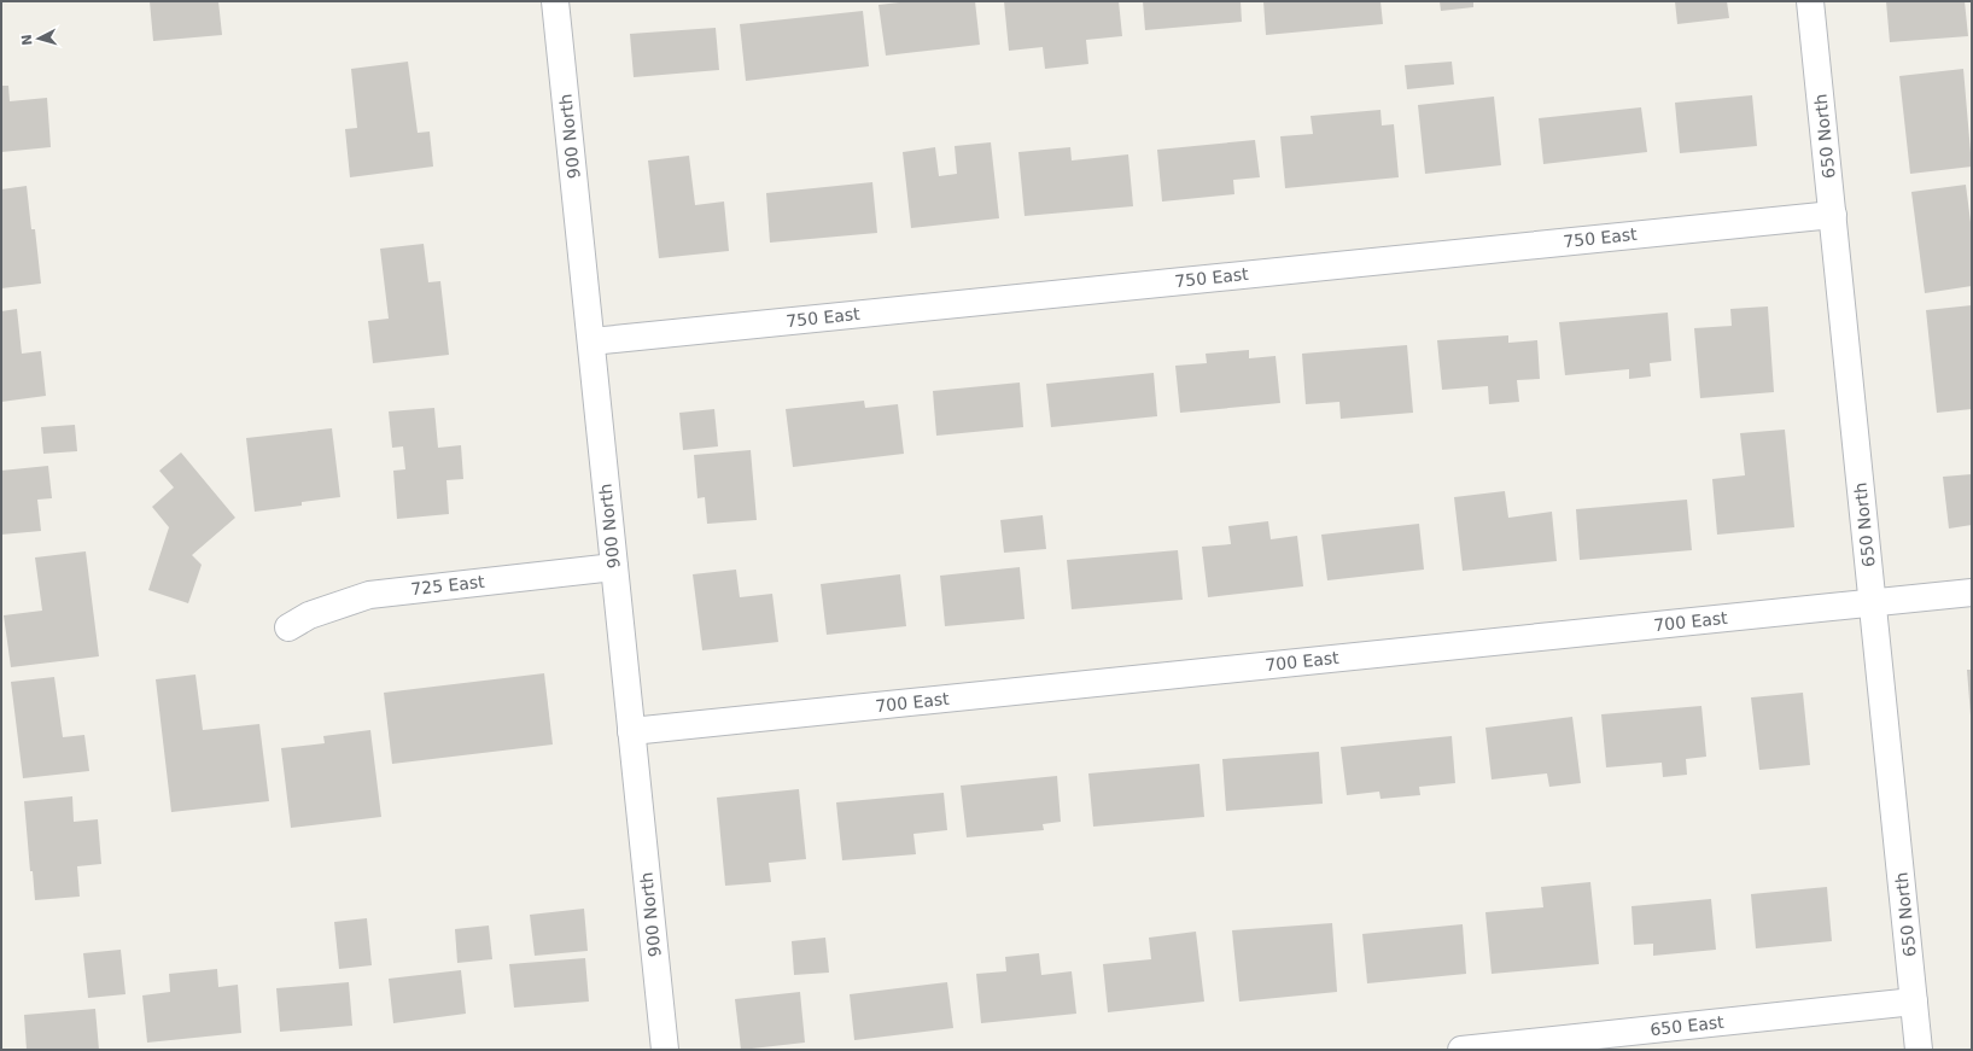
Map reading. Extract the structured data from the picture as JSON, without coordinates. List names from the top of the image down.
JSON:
{
  "streets": {
    "street": [
      "900 North",
      "650 North",
      "750 East",
      "725 East",
      "700 East",
      "650 East"
    ]
  },
  "crossings": [
    ["900 North", "750 East"],
    ["900 North", "725 East"],
    ["900 North", "700 East"],
    ["650 North", "750 East"],
    ["650 North", "700 East"],
    ["650 North", "650 East"]
  ],
  "north": "left"
}
